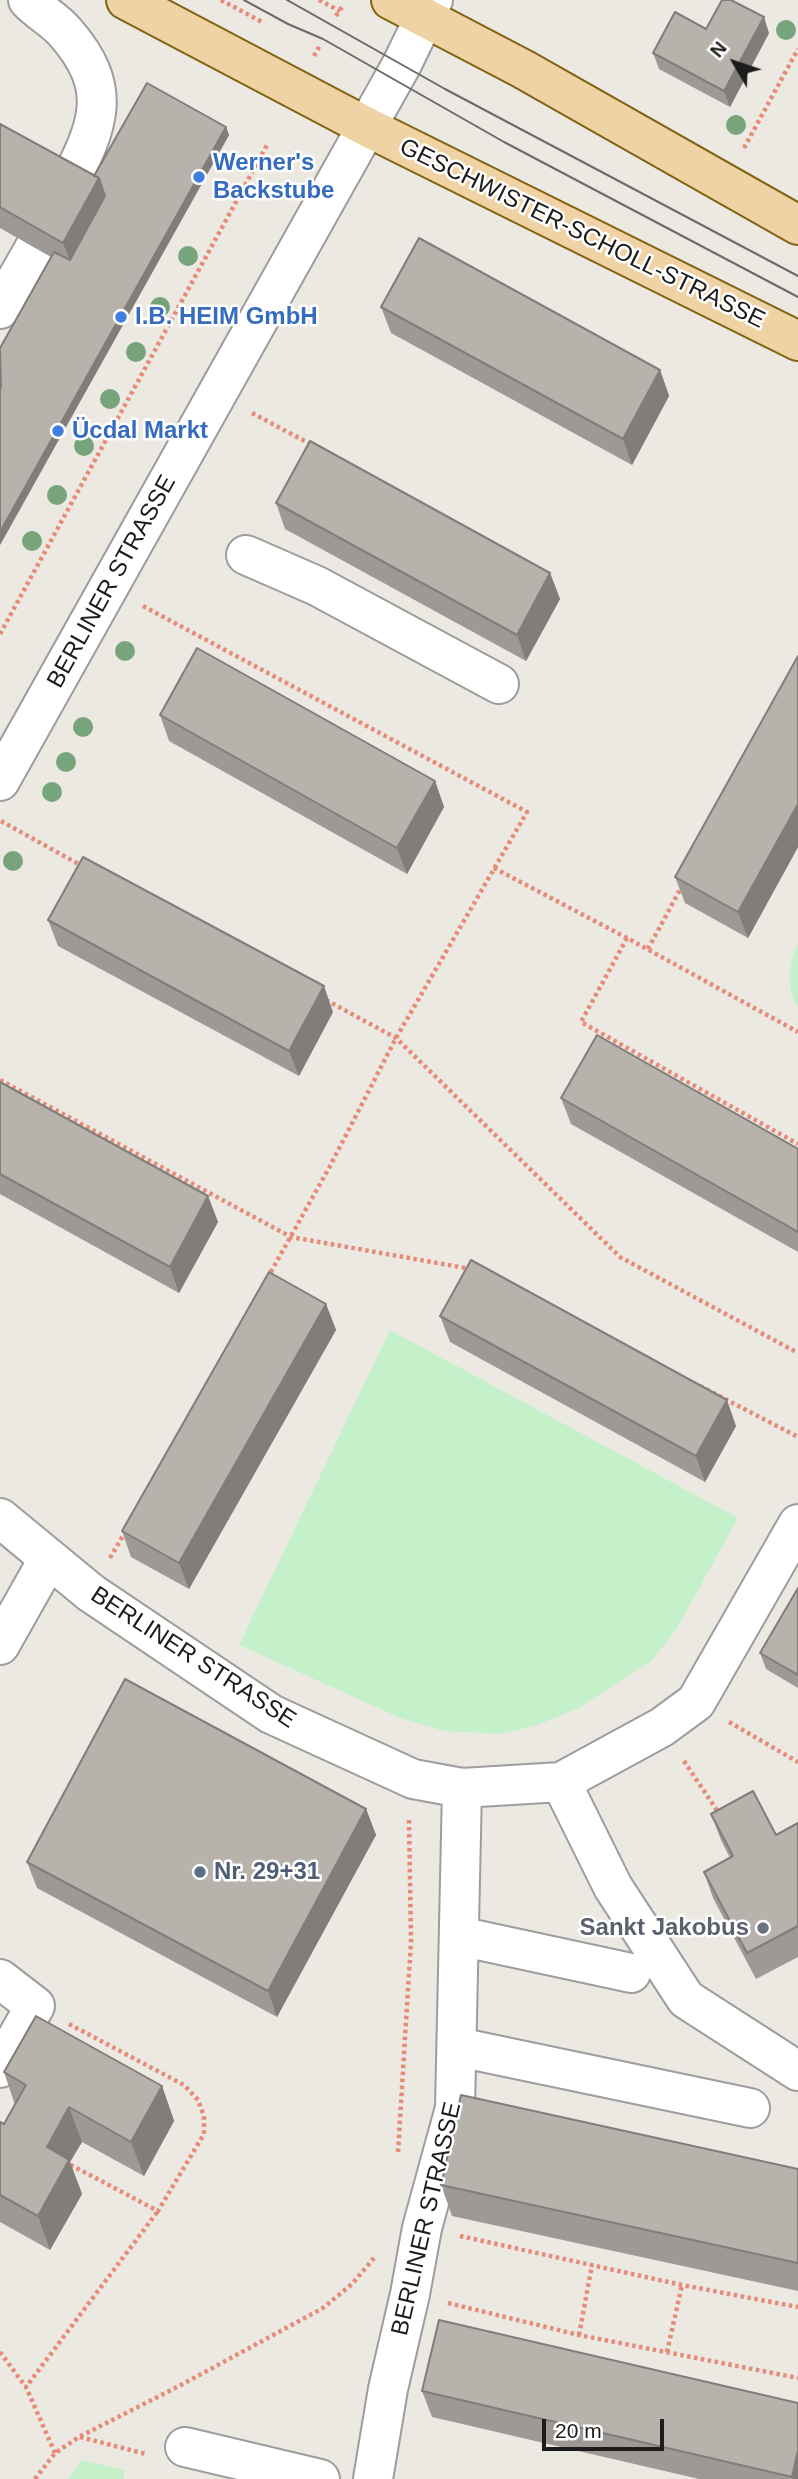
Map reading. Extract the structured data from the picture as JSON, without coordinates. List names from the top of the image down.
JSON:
{
  "streets": {
    "main road": ["GESCHWISTER-SCHOLL-STRASSE"],
    "street": ["BERLINER STRASSE"]
  },
  "crossings": [
    ["GESCHWISTER-SCHOLL-STRASSE", "BERLINER STRASSE"]
  ],
  "places": [
    "Werner's Backstube",
    "I.B. HEIM GmbH",
    "Ücdal Markt",
    "Nr. 29+31",
    "Sankt Jakobus"
  ],
  "scale_bar": "20 m",
  "north": "top left"
}
